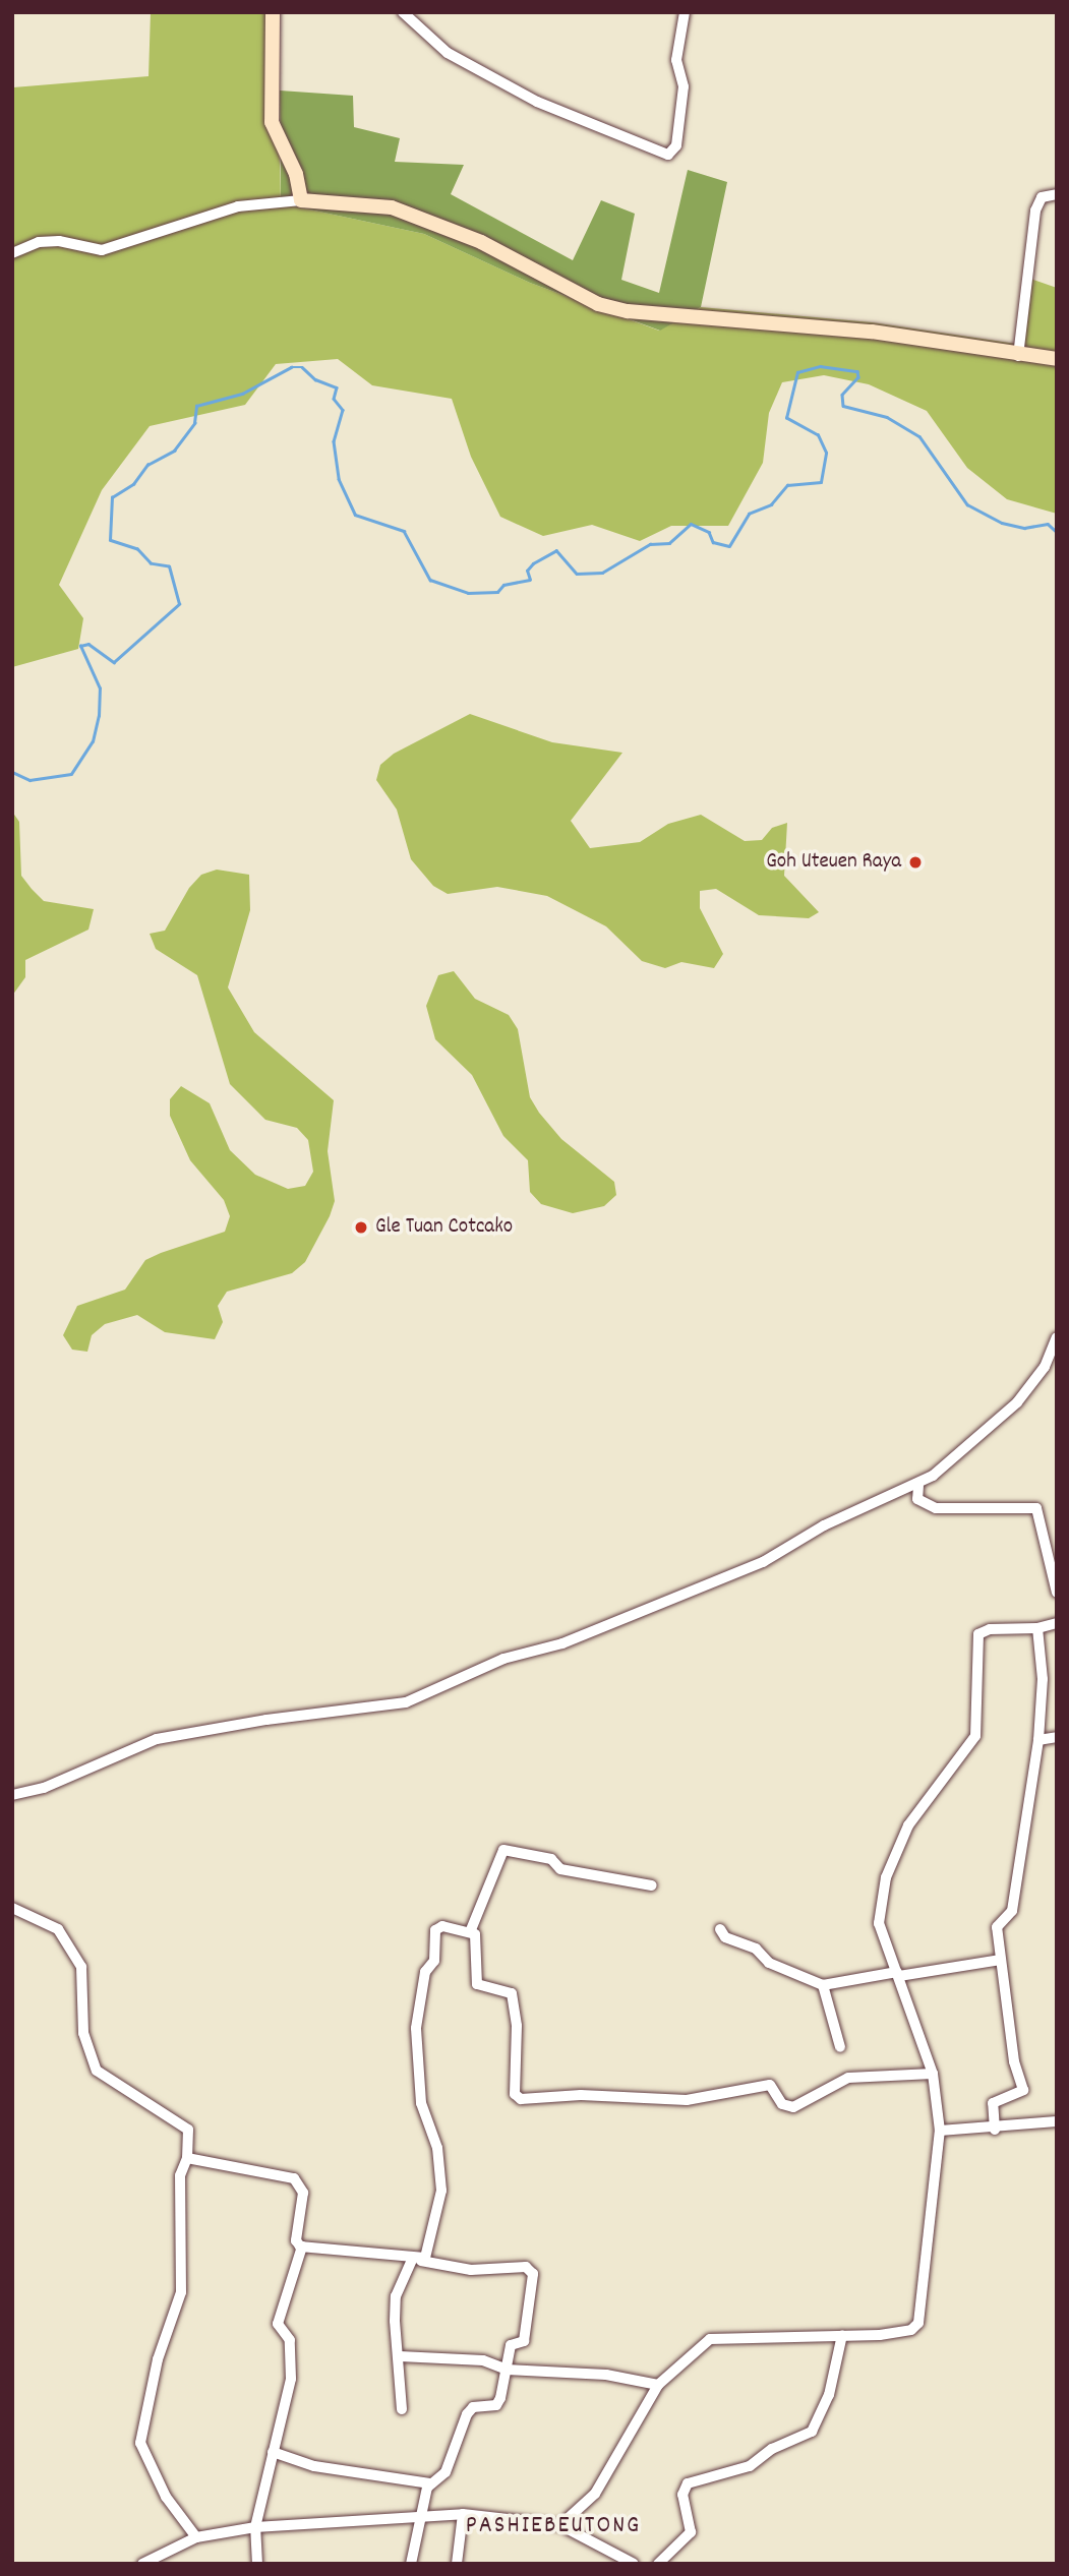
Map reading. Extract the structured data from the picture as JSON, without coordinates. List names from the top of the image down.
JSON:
{
  "districts": ["PASHIEBEUTONG"],
  "places": ["Goh Uteuen Raya", "Gle Tuan Cotcako"]
}
